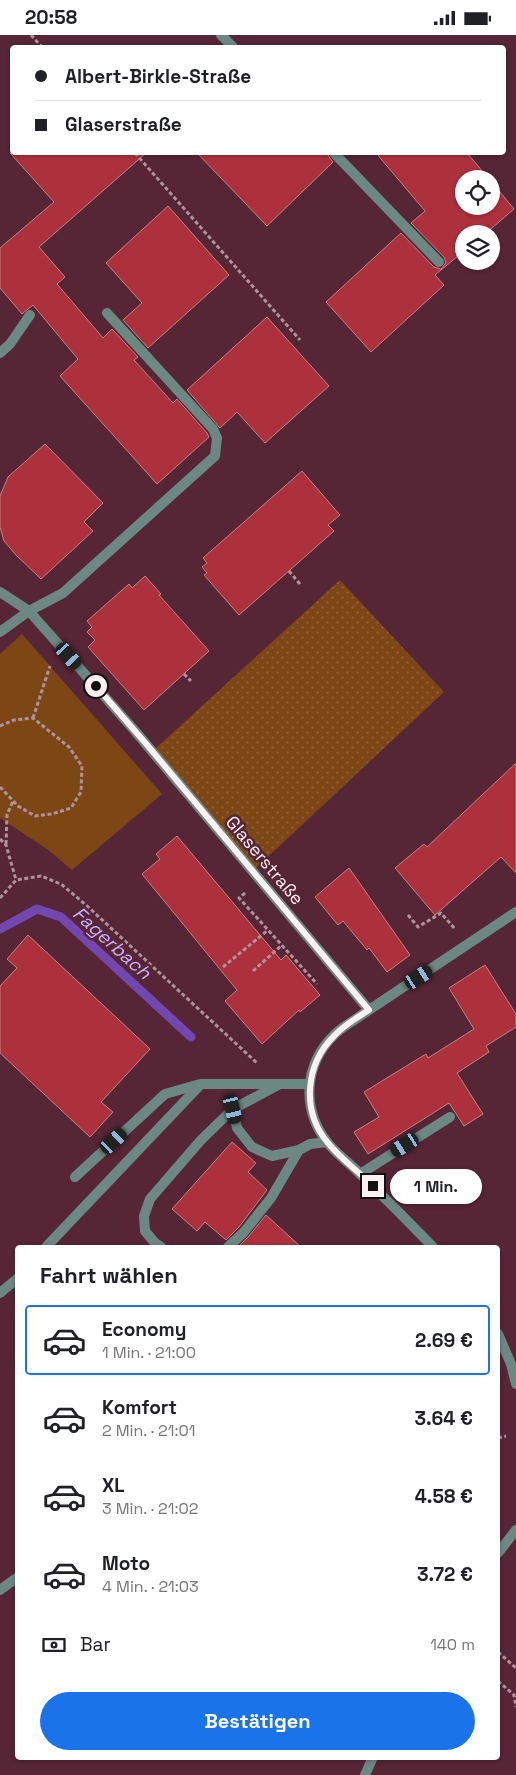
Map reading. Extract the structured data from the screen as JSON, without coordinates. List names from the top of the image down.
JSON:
{
  "streets": {
    "street": ["Glaserstraße"]
  },
  "water": ["Fagerbach"],
  "page": {
    "status": "20:58",
    "banner": ["Albert-Birkle-Straße", "Glaserstraße"],
    "bubble": "1 Min.",
    "heading": "Fahrt wählen",
    "list": [
      {
        "name": "Economy",
        "note": "1 Min. · 21:00",
        "value": "2.69 €"
      },
      {
        "name": "Komfort",
        "note": "2 Min. · 21:01",
        "value": "3.64 €"
      },
      {
        "name": "XL",
        "note": "3 Min. · 21:02",
        "value": "4.58 €"
      },
      {
        "name": "Moto",
        "note": "4 Min. · 21:03",
        "value": "3.72 €"
      }
    ],
    "pay": ["Bar", "140 m"],
    "buttons": "Bestätigen"
  }
}
